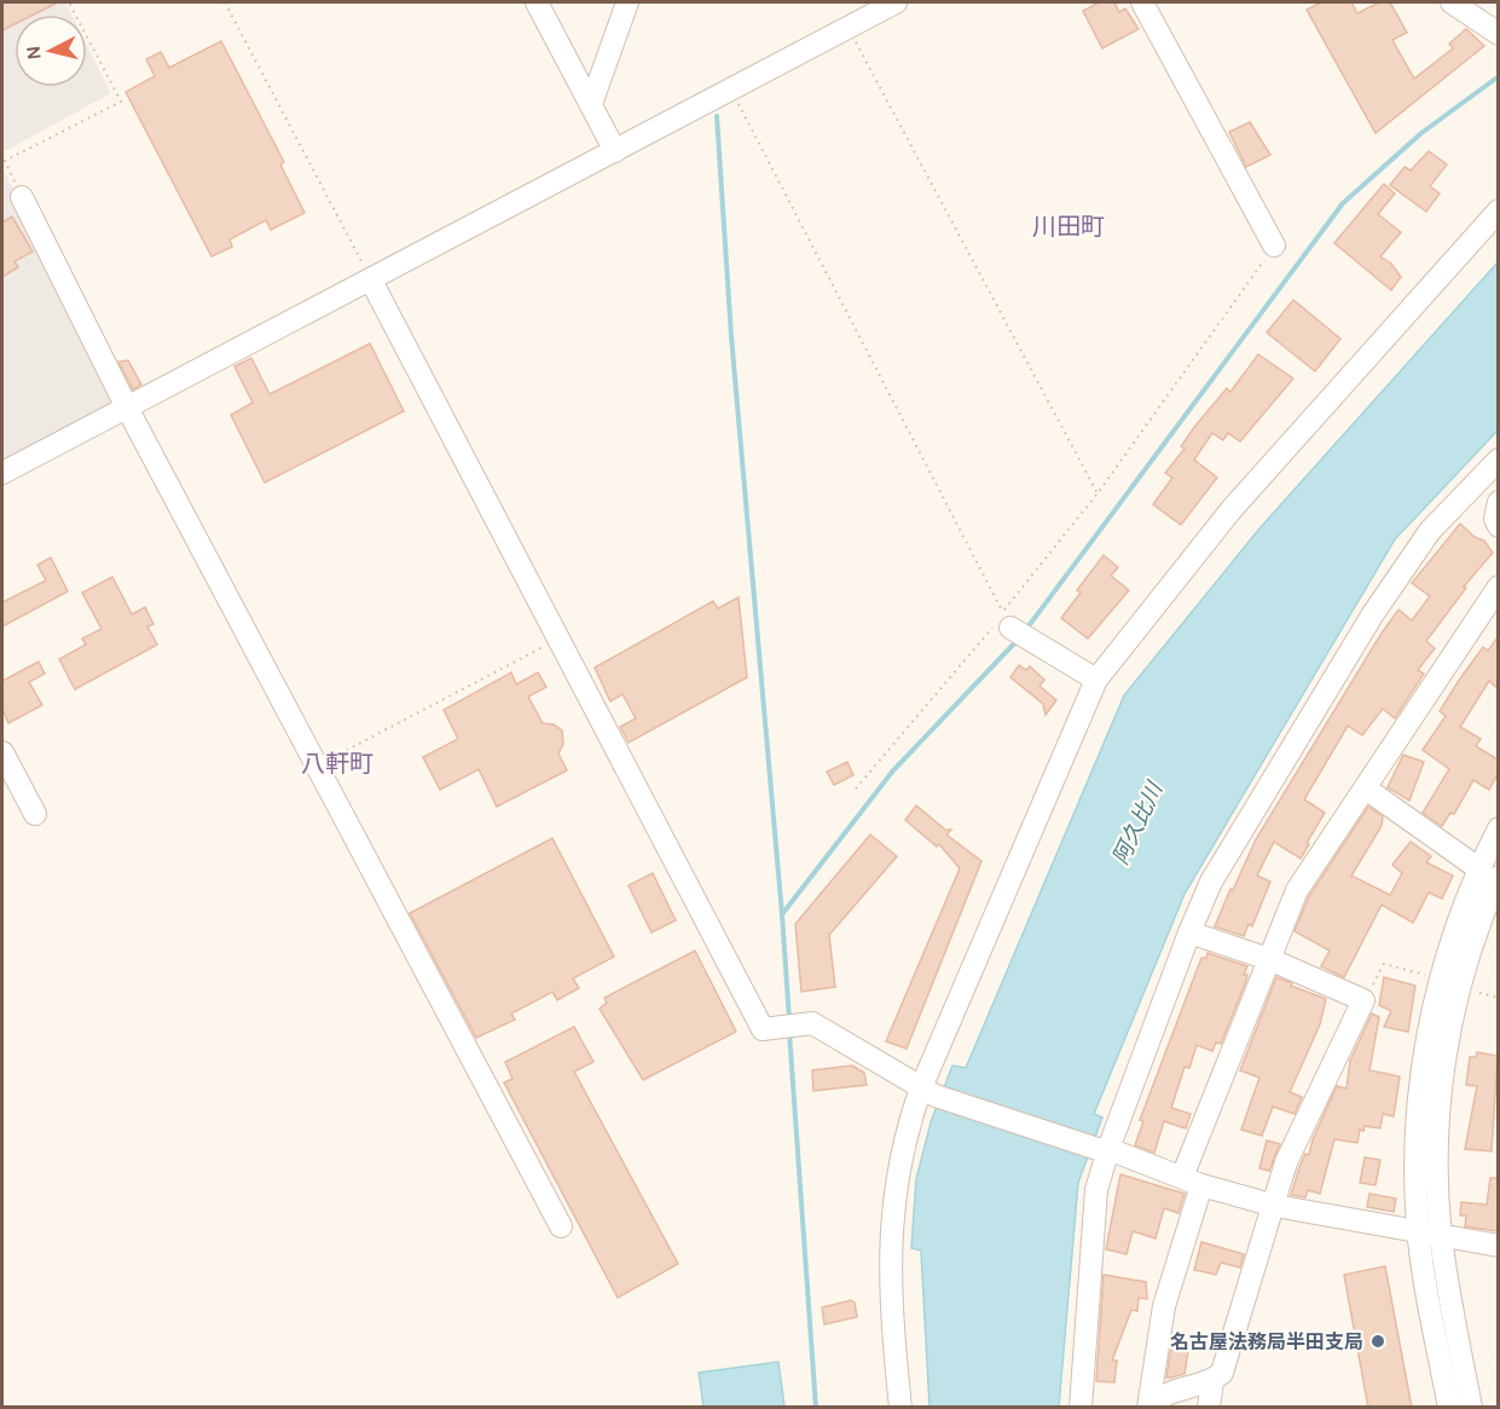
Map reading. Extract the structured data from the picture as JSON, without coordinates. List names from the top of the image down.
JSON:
{
  "districts": ["川田町", "八軒町"],
  "water": ["阿久比川"],
  "places": ["名古屋法務局半田支局"],
  "north": "left"
}
